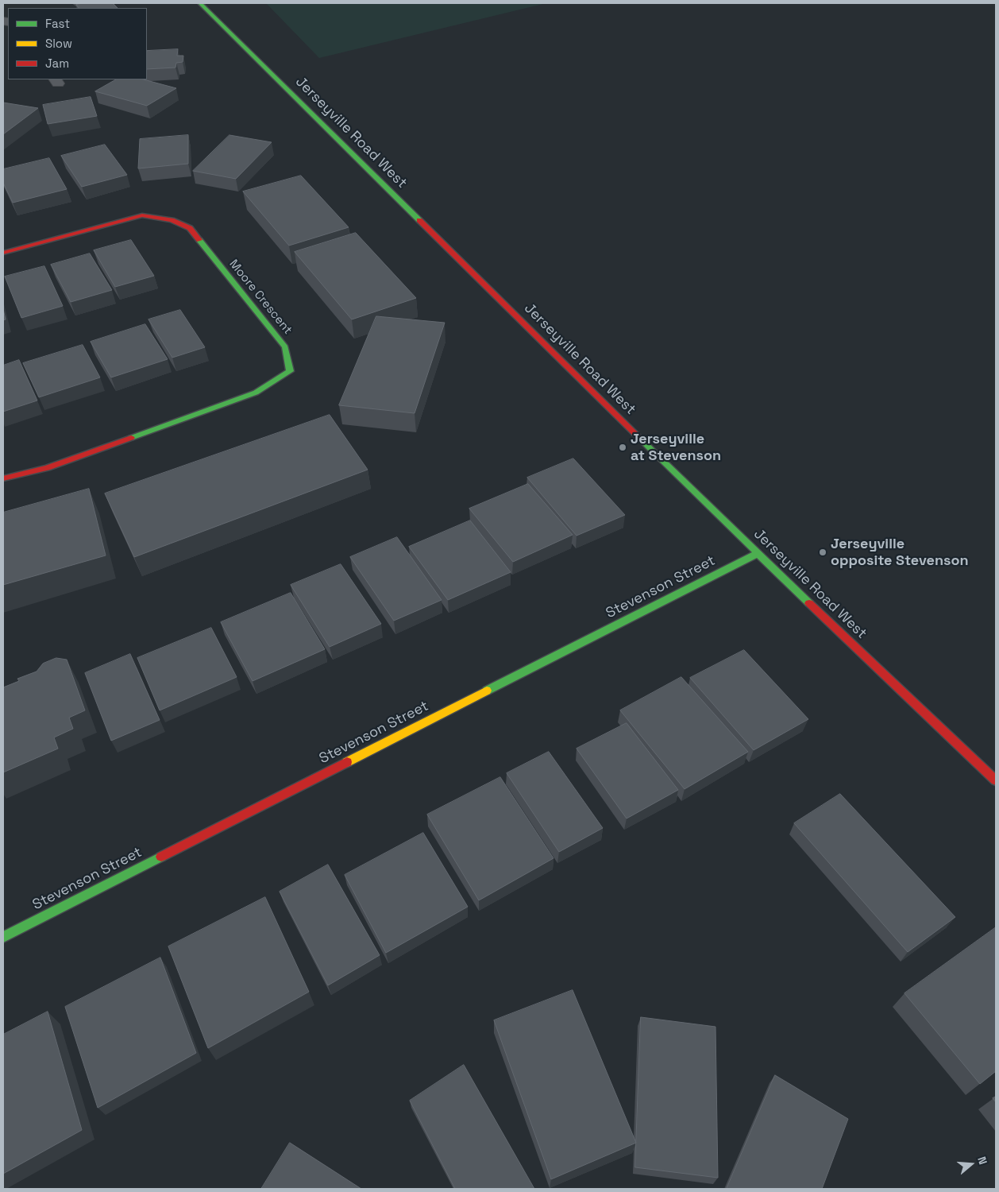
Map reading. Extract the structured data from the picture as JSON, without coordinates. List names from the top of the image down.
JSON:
{
  "streets": {
    "main road": ["Jerseyville Road West", "Moore Crescent", "Stevenson Street"]
  },
  "crossings": [
    ["Jerseyville Road West", "Stevenson Street"]
  ],
  "places": ["Jerseyville at Stevenson", "Jerseyville opposite Stevenson"],
  "legend": ["Fast", "Slow", "Jam"],
  "north": "right"
}
